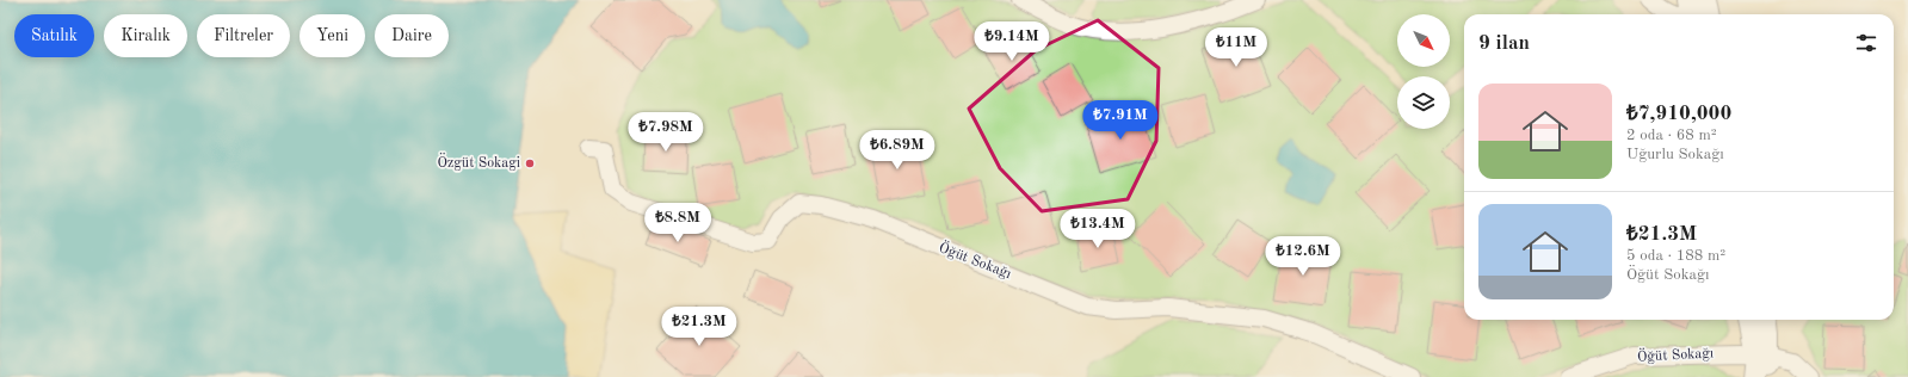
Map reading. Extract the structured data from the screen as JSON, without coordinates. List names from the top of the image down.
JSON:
{
  "streets": {
    "street": ["Öğüt Sokağı"]
  },
  "places": ["Özgüt Sokagi"],
  "north": "bottom right",
  "page": {
    "chip": [
      "Satılık",
      "Kiralık",
      "Filtreler",
      "Yeni",
      "Daire"
    ],
    "heading": "9 ilan",
    "price": [
      "₺9.14M",
      "₺11M",
      "₺7.91M",
      "₺7.98M",
      "₺6.89M",
      "₺8.8M",
      "₺13.4M",
      "₺12.6M",
      "₺21.3M"
    ],
    "list": [
      {
        "name": "₺7,910,000",
        "note": "2 oda · 68 m² · Uğurlu Sokağı"
      },
      {
        "name": "₺21.3M",
        "note": "5 oda · 188 m² · Öğüt Sokağı"
      }
    ]
  }
}
